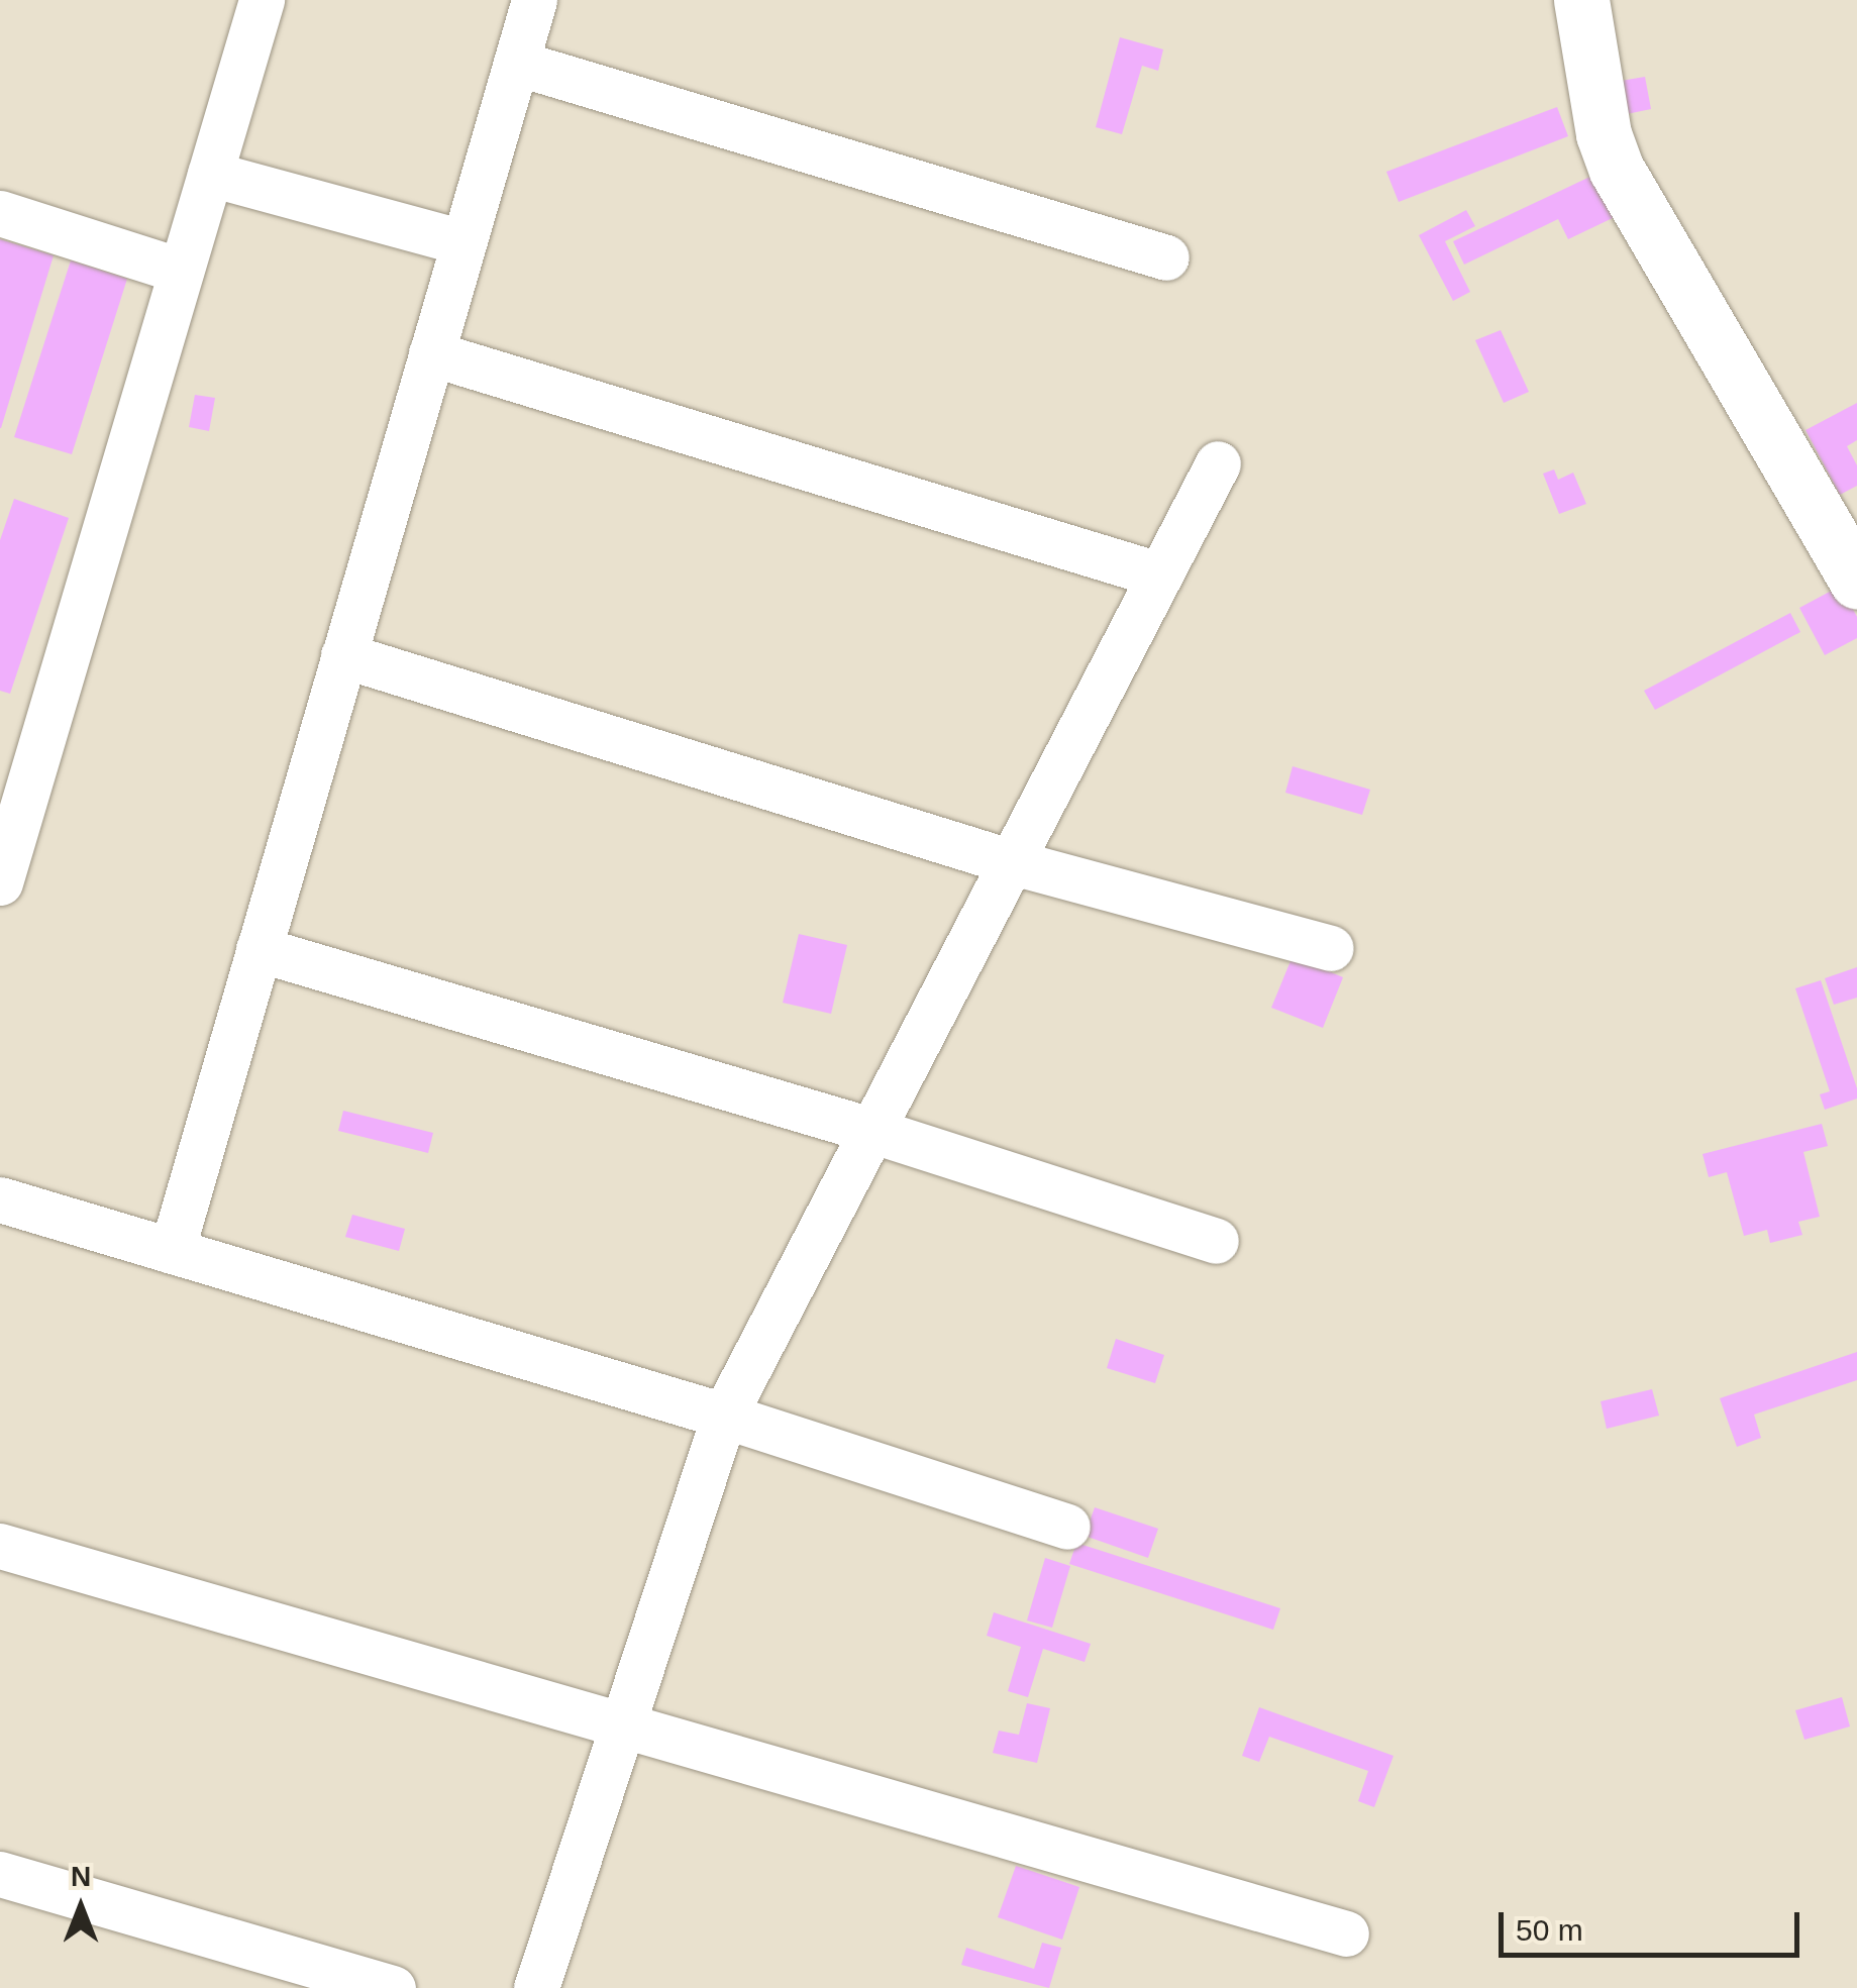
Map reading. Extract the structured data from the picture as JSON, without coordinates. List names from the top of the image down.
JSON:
{
  "scale_bar": "50 m",
  "north": "top"
}
